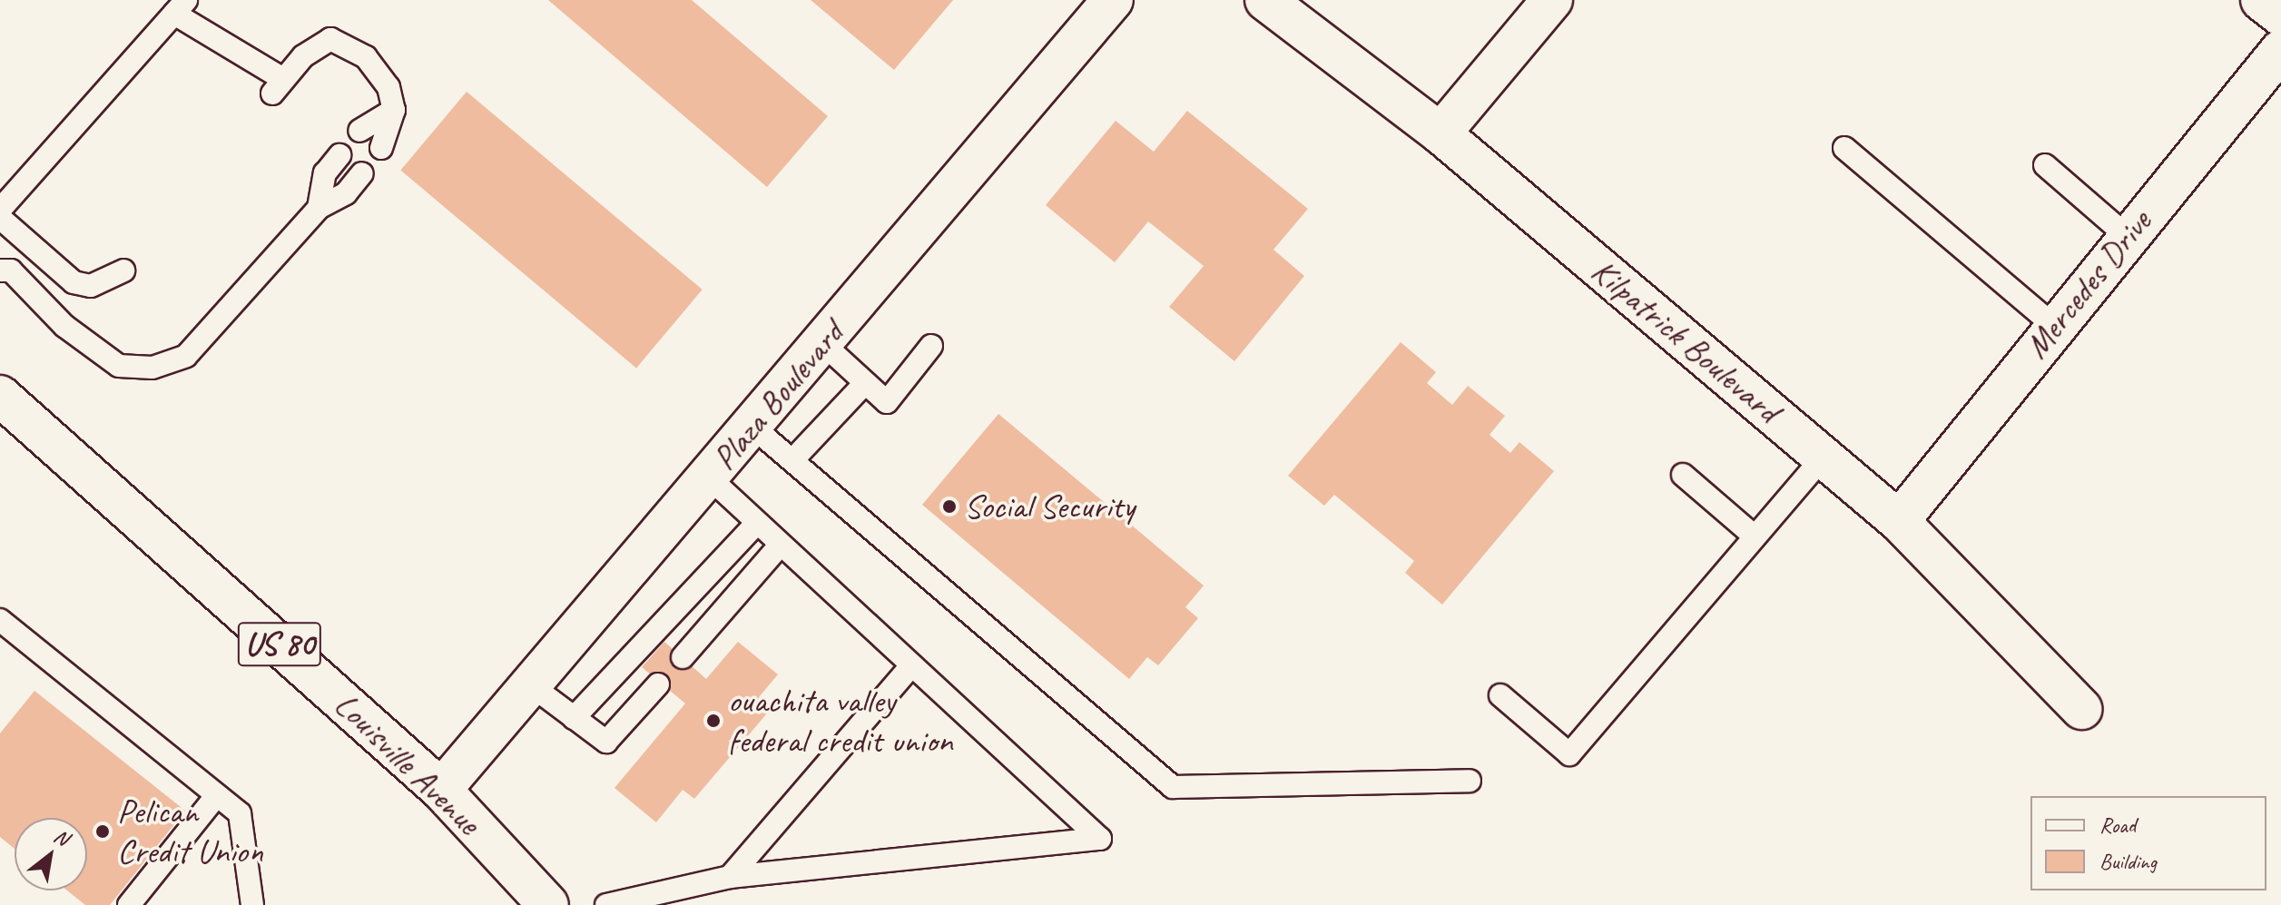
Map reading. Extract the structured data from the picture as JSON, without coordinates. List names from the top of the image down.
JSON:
{
  "streets": {
    "street": [
      "Mercedes Drive",
      "Kilpatrick Boulevard",
      "Plaza Boulevard",
      "US 80",
      "Louisville Avenue"
    ]
  },
  "crossings": [
    ["Mercedes Drive", "Kilpatrick Boulevard"],
    ["Plaza Boulevard", "Louisville Avenue"]
  ],
  "places": ["Social Security", "ouachita valley federal credit union", "Pelican Credit Union"],
  "legend": ["Road", "Building"],
  "north": "top right"
}
